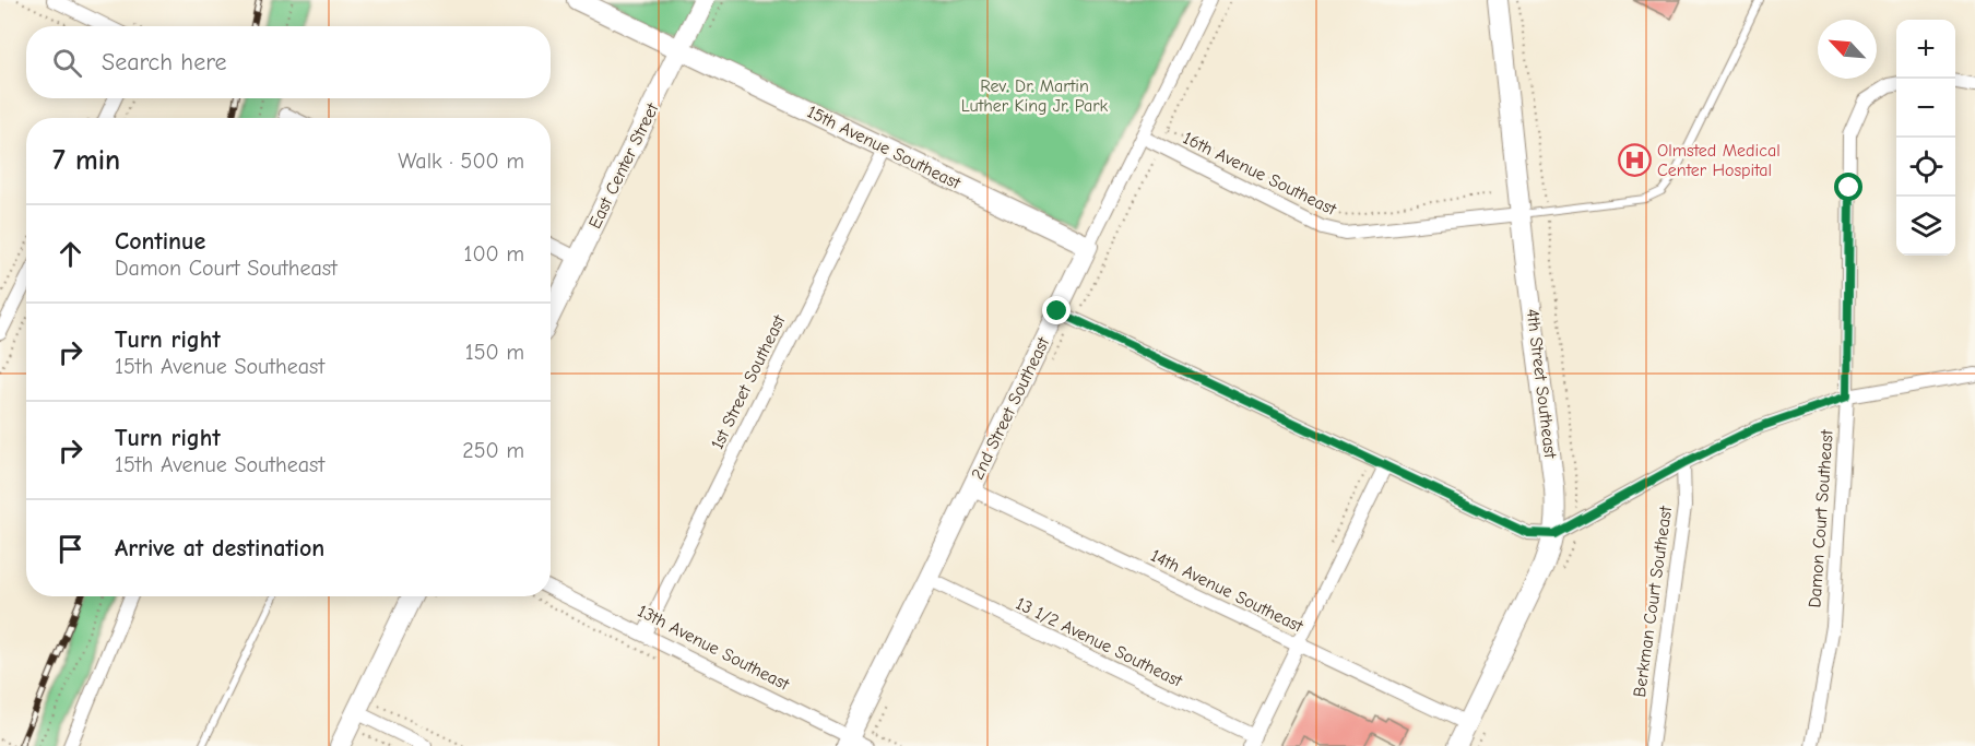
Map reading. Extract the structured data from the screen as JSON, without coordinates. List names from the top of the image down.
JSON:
{
  "streets": {
    "street": [
      "15th Avenue Southeast",
      "East Center Street",
      "16th Avenue Southeast",
      "1st Street Southeast",
      "4th Street Southeast",
      "2nd Street Southeast",
      "Damon Court Southeast",
      "14th Avenue Southeast",
      "Berkman Court Southeast",
      "13 1/2 Avenue Southeast",
      "13th Avenue Southeast"
    ]
  },
  "crossings": [
    ["15th Avenue Southeast", "East Center Street"],
    ["15th Avenue Southeast", "1st Street Southeast"],
    ["15th Avenue Southeast", "2nd Street Southeast"],
    ["16th Avenue Southeast", "4th Street Southeast"],
    ["16th Avenue Southeast", "2nd Street Southeast"],
    ["1st Street Southeast", "13th Avenue Southeast"],
    ["4th Street Southeast", "14th Avenue Southeast"],
    ["2nd Street Southeast", "14th Avenue Southeast"],
    ["2nd Street Southeast", "13 1/2 Avenue Southeast"],
    ["2nd Street Southeast", "13th Avenue Southeast"]
  ],
  "parks": ["Rev. Dr. Martin Luther King Jr. Park"],
  "places": {
    "hospital": ["Olmsted Medical Center Hospital"]
  },
  "north": "top left",
  "page": {
    "map_buttons": ["+", "−"],
    "search": "Search here",
    "heading": ["7 min", "Walk · 500 m"],
    "list": [
      ["Continue", "Damon Court Southeast", "100 m"],
      ["Turn right", "15th Avenue Southeast", "150 m"],
      ["Turn right", "15th Avenue Southeast", "250 m"],
      "Arrive at destination"
    ]
  }
}
